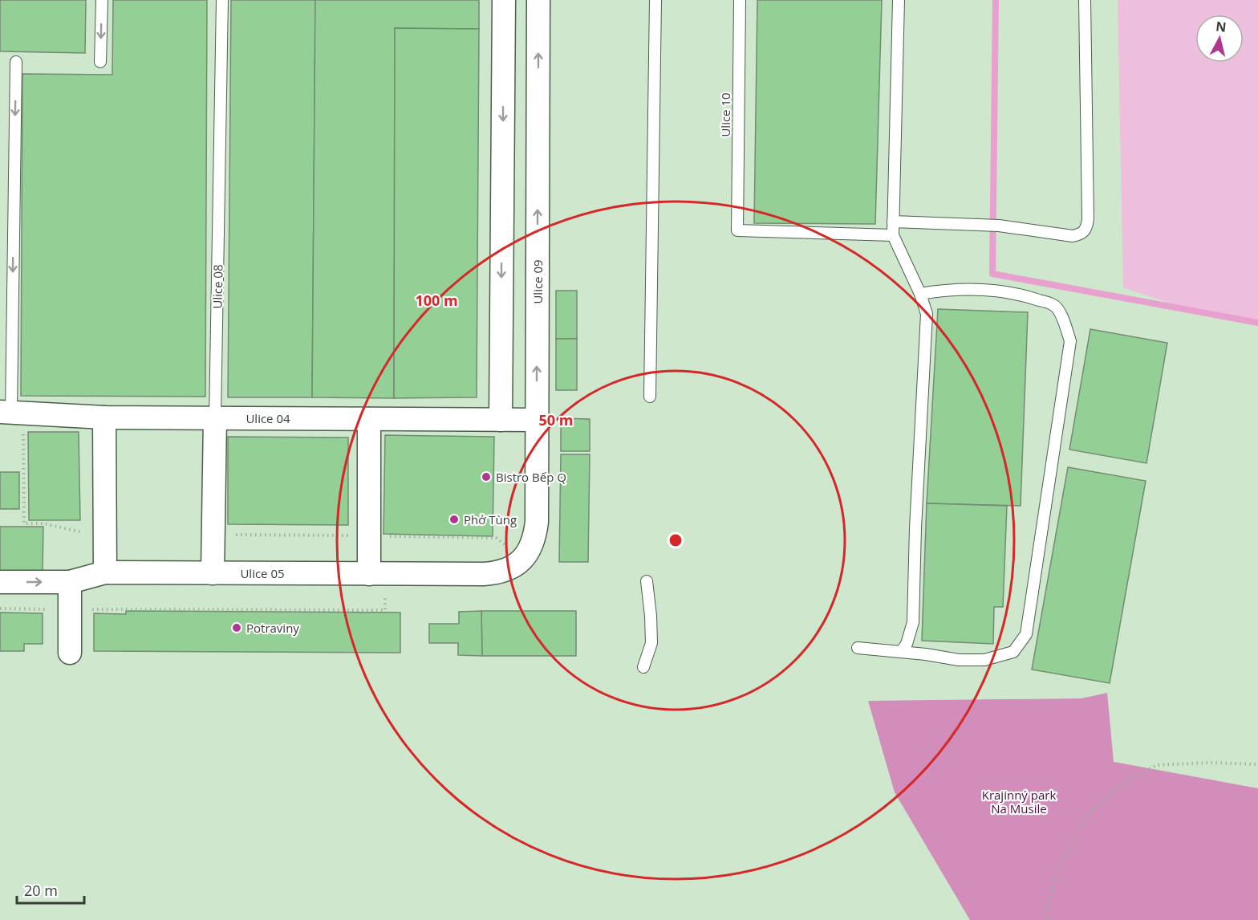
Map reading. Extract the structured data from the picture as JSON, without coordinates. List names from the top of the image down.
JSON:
{
  "streets": {
    "street": [
      "Ulice 09",
      "Ulice 08",
      "Ulice 04",
      "Ulice 05"
    ],
    "lane": ["Ulice 10"]
  },
  "crossings": [
    ["Ulice 09", "Ulice 04"],
    ["Ulice 09", "Ulice 05"],
    ["Ulice 08", "Ulice 04"],
    ["Ulice 08", "Ulice 05"]
  ],
  "parks": ["Krajinný park Na Musile"],
  "places": ["Bistro Bếp Q", "Phở Tùng", "Potraviny"],
  "scale_bar": "20 m",
  "north": "top",
  "rings": ["100 m", "50 m"]
}
